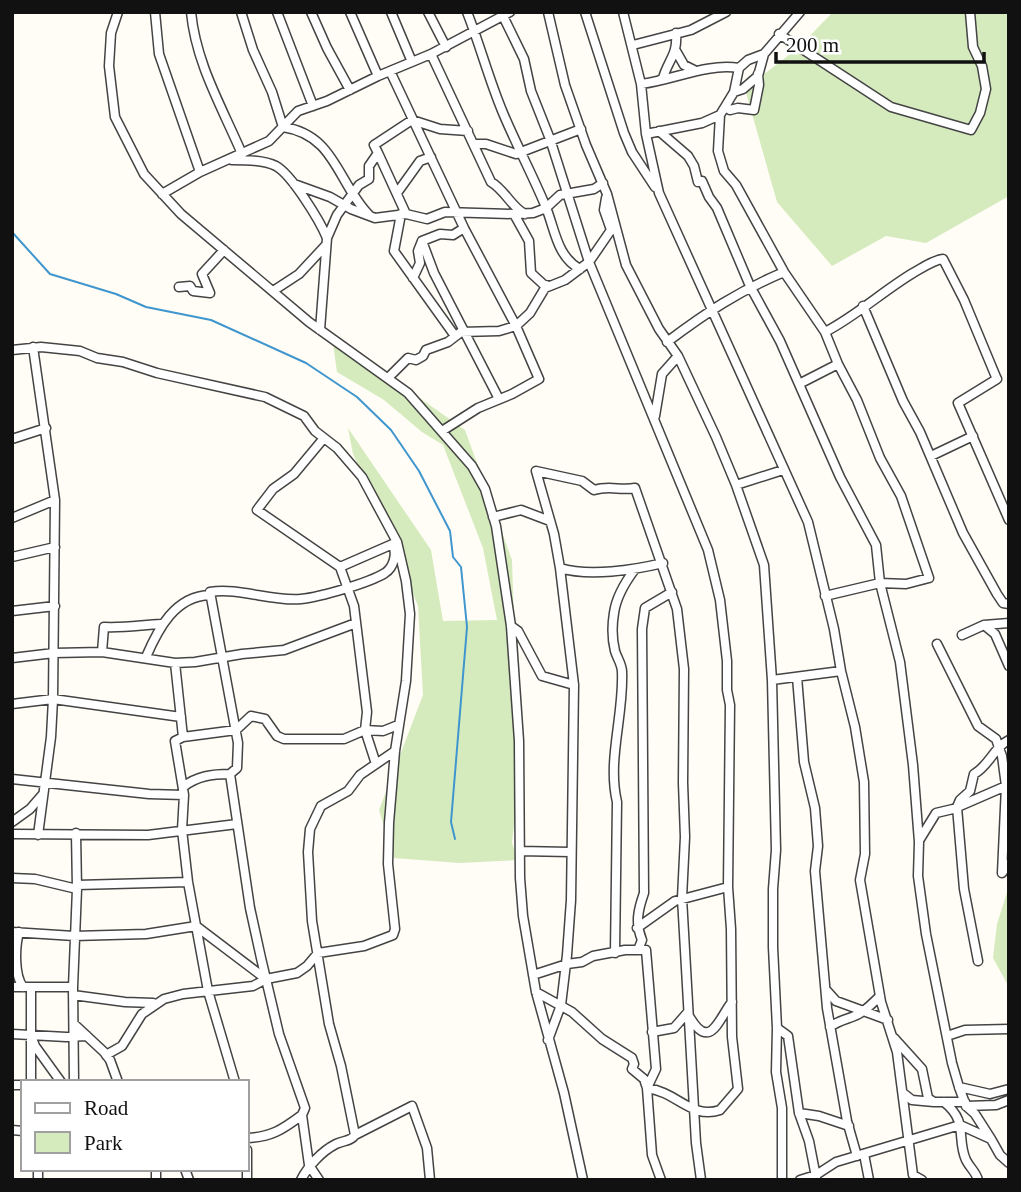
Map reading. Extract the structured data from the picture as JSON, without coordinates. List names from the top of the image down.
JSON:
{
  "legend": ["Road", "Park"],
  "scale_bar": "200 m"
}
